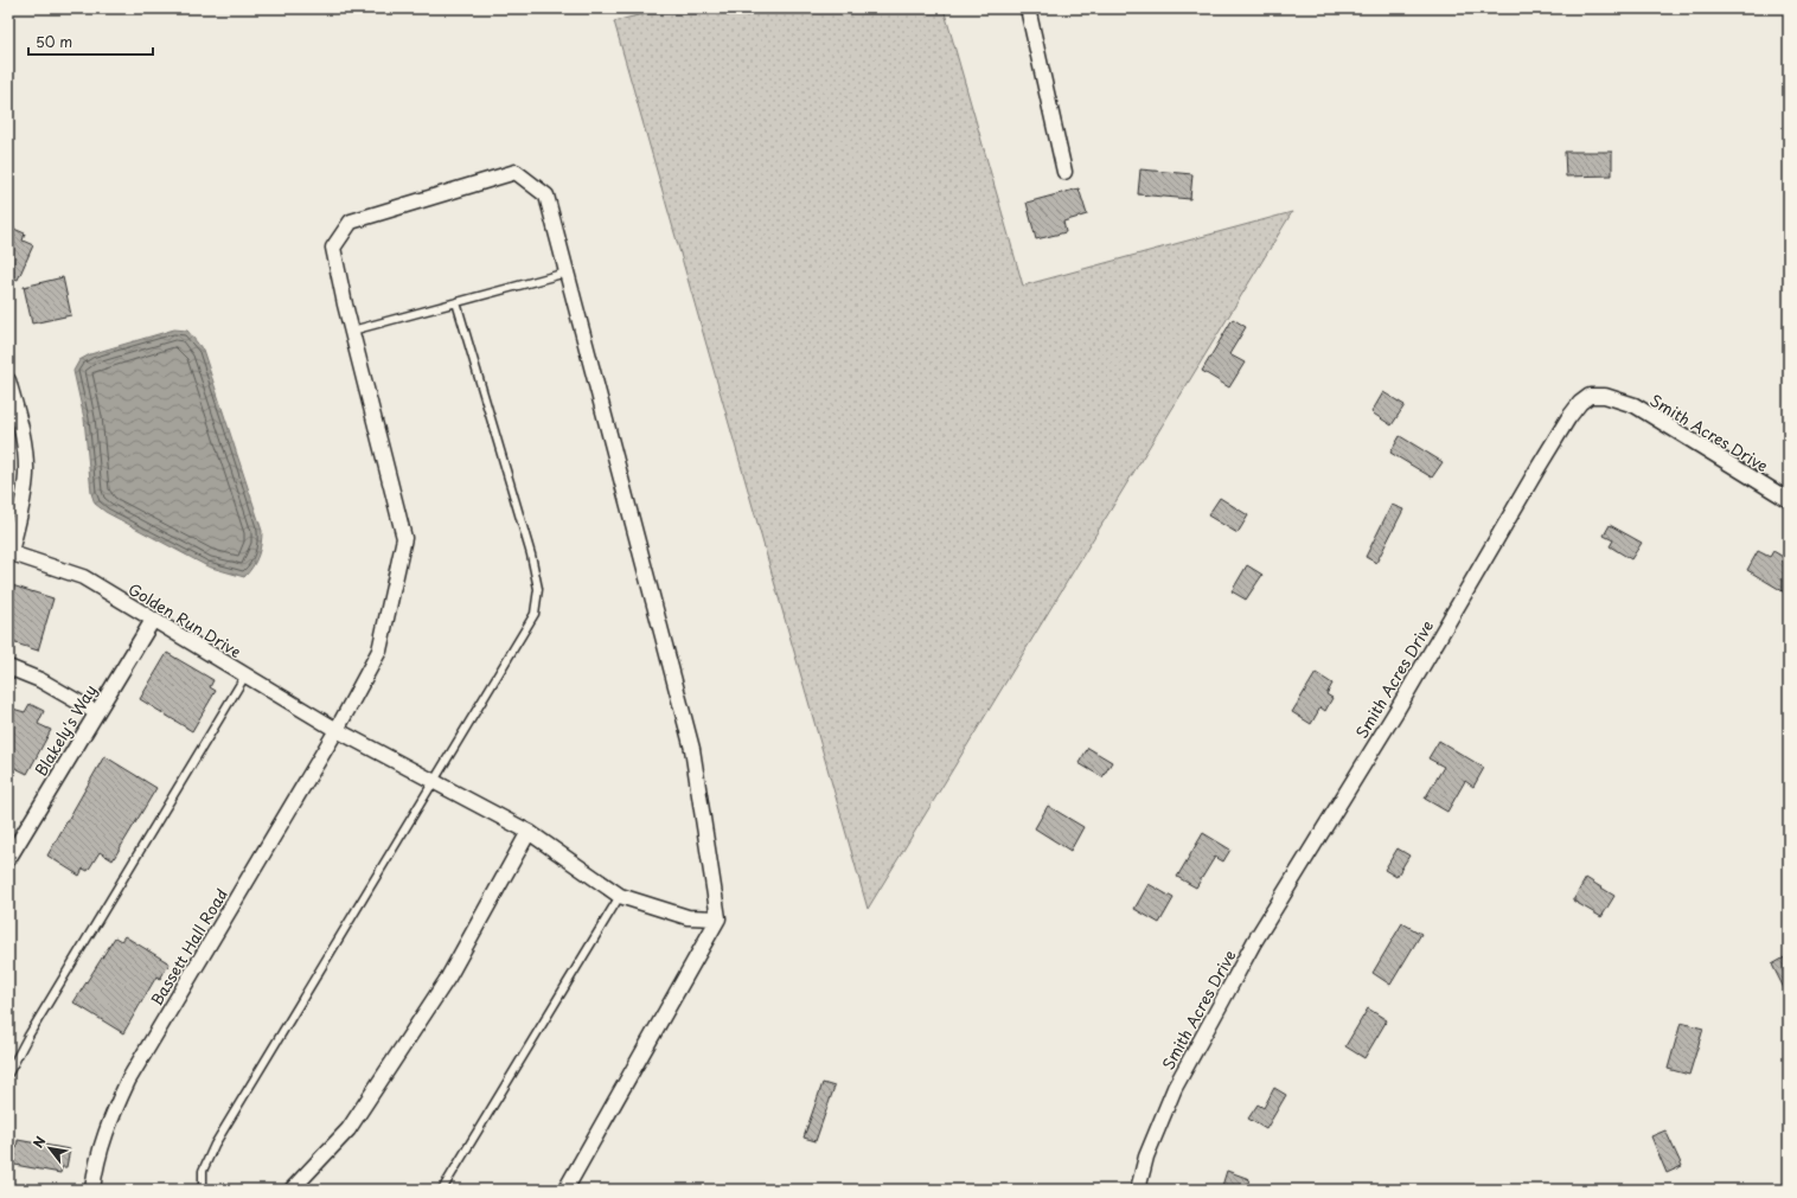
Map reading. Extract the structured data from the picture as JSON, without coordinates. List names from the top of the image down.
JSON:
{
  "streets": {
    "street": [
      "Smith Acres Drive",
      "Golden Run Drive",
      "Blakely's Way",
      "Bassett Hall Road"
    ]
  },
  "crossings": [
    ["Golden Run Drive", "Blakely's Way"],
    ["Golden Run Drive", "Bassett Hall Road"]
  ],
  "scale_bar": "50 m",
  "north": "top left"
}
